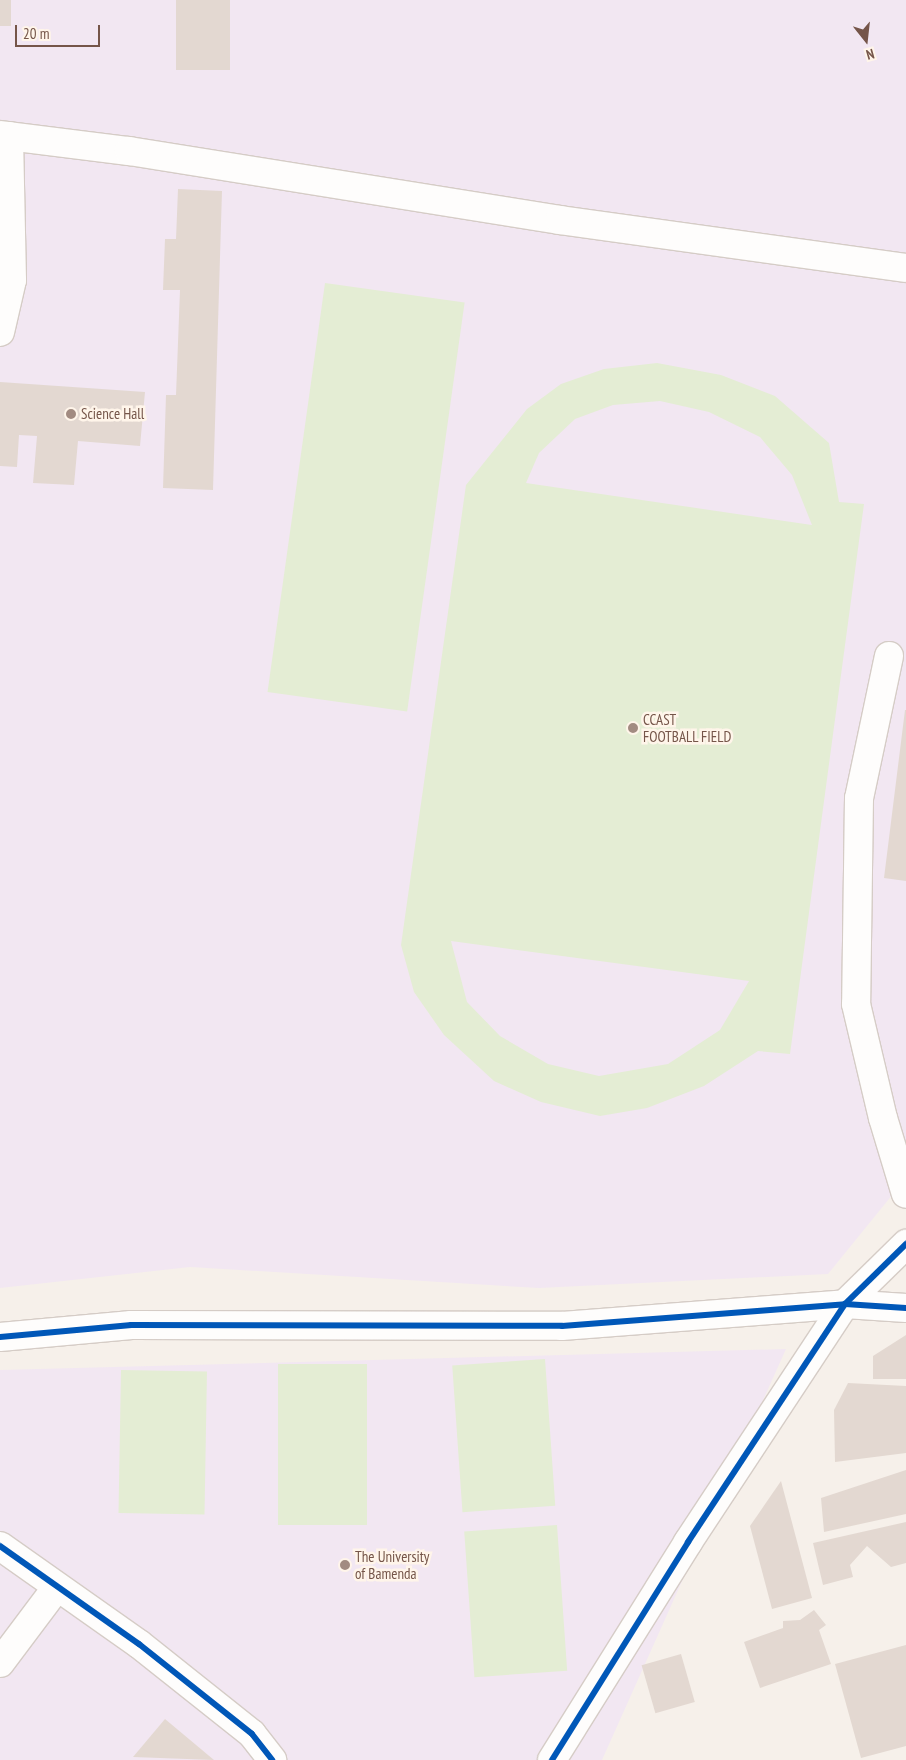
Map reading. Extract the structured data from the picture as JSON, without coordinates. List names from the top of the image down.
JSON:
{
  "places": ["Science Hall", "CCAST FOOTBALL FIELD", "The University of Bamenda"],
  "scale_bar": "20 m",
  "north": "bottom"
}
